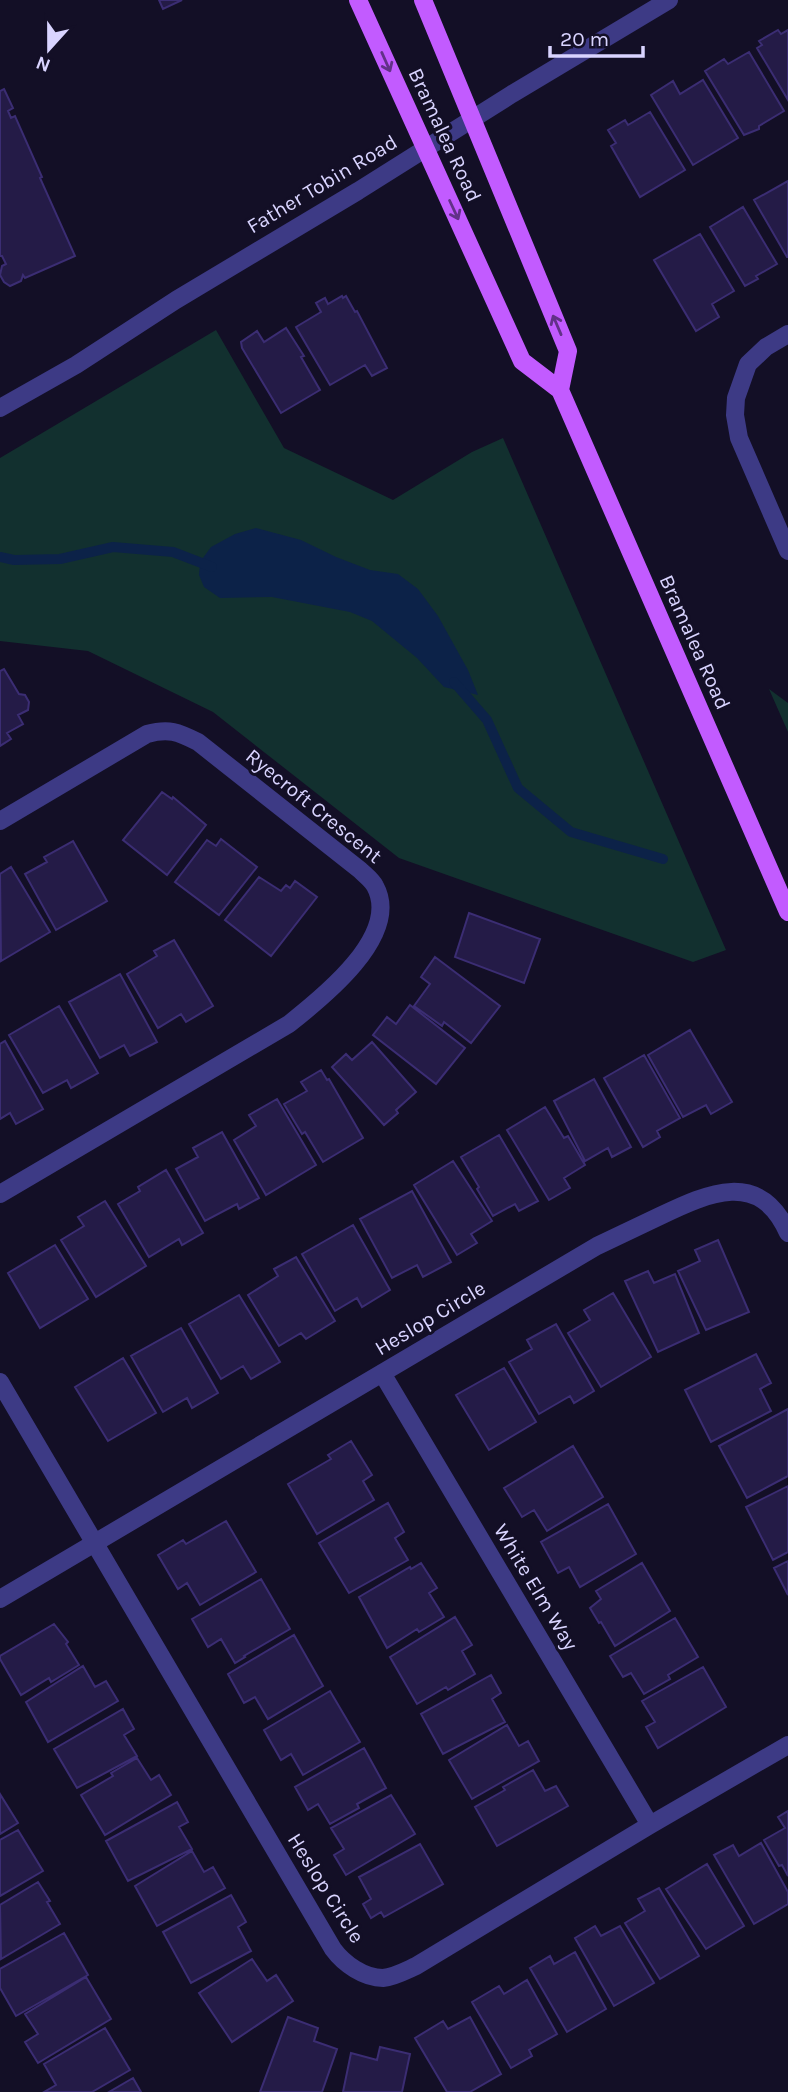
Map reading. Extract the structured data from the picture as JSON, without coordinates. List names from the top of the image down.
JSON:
{
  "streets": {
    "main road": ["Bramalea Road"],
    "street": [
      "Father Tobin Road",
      "Ryecroft Crescent",
      "Heslop Circle",
      "White Elm Way"
    ]
  },
  "crossings": [
    ["Bramalea Road", "Father Tobin Road"],
    ["Heslop Circle", "White Elm Way"]
  ],
  "scale_bar": "20 m",
  "north": "bottom"
}
